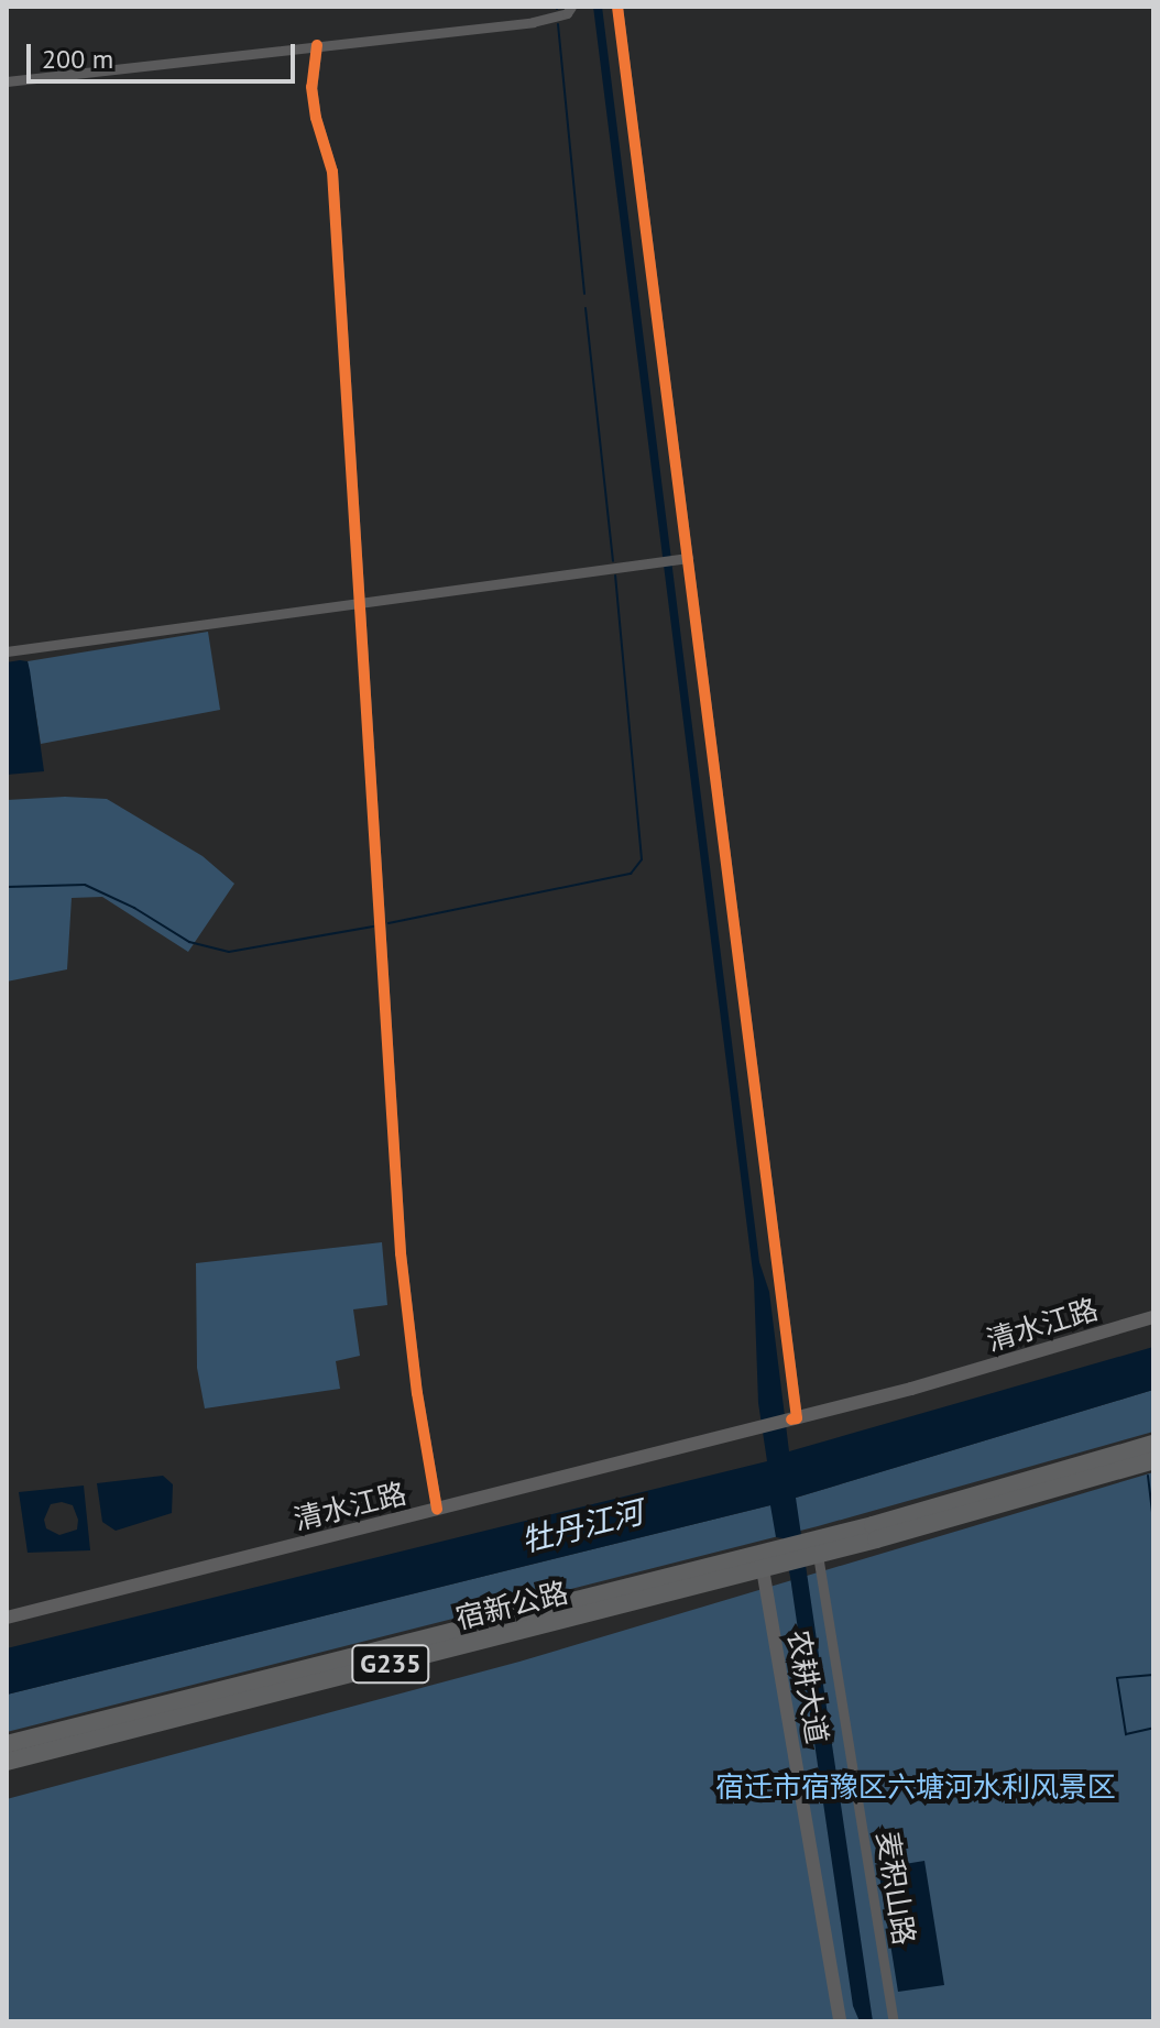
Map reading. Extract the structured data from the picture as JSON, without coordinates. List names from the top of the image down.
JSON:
{
  "streets": {
    "highway": ["宿新公路", "G235"],
    "street": ["清水江路", "农耕大道", "麦积山路"]
  },
  "crossings": [
    ["宿新公路", "农耕大道"]
  ],
  "water": ["牡丹江河"],
  "parks": ["宿迁市宿豫区六塘河水利风景区"],
  "scale_bar": "200 m"
}
